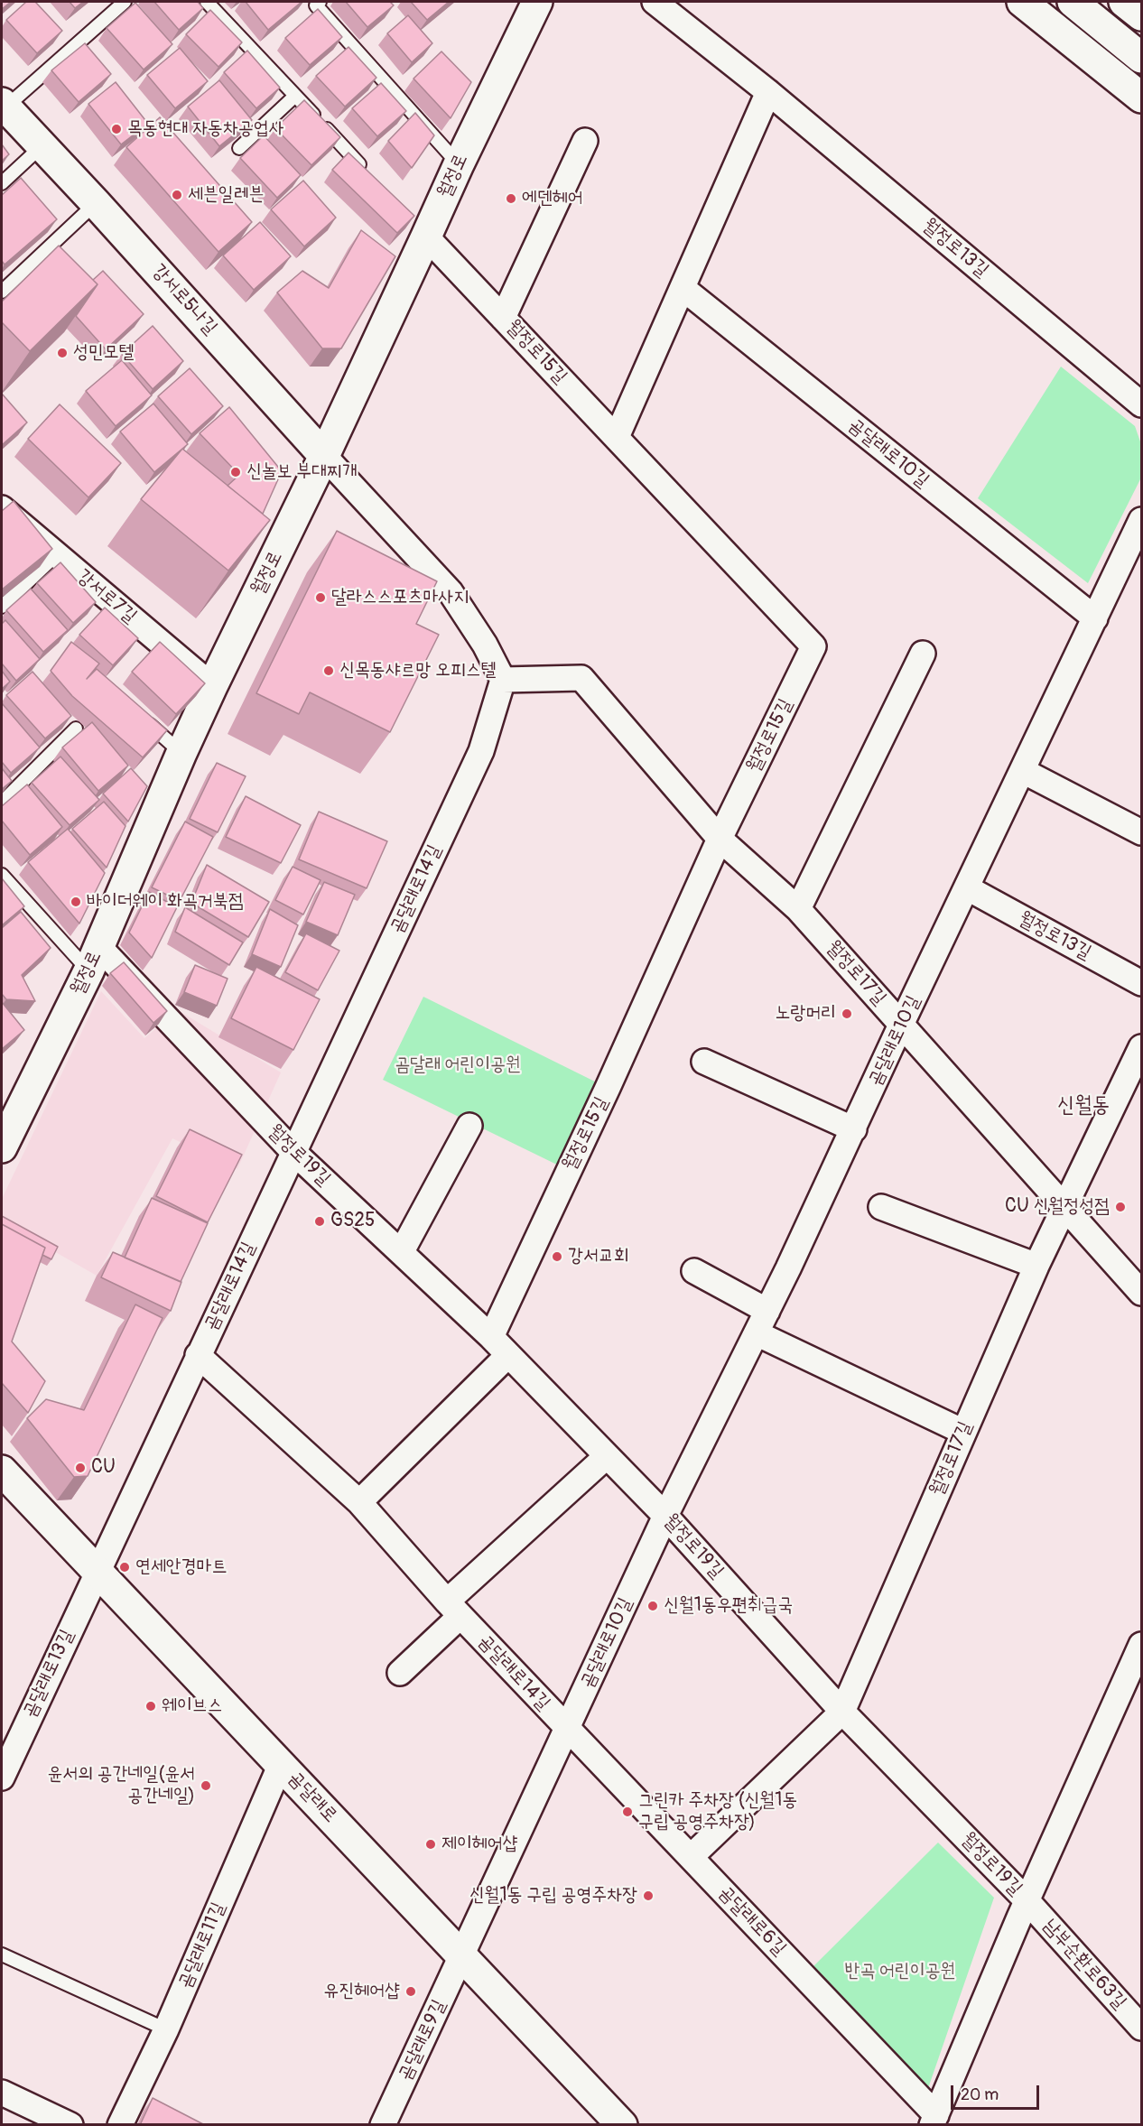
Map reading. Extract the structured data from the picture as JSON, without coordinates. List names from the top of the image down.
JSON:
{
  "streets": {
    "main road": ["월정로", "강서로5나길", "곰달래로"],
    "street": [
      "월정로13길",
      "월정로15길",
      "곰달래로10길",
      "강서로7길",
      "곰달래로14길",
      "월정로17길",
      "월정로19길",
      "곰달래로13길",
      "곰달래로6길",
      "곰달래로11길",
      "남부순환로63길",
      "곰달래로9길"
    ]
  },
  "crossings": [
    ["월정로", "강서로5나길"],
    ["월정로", "월정로15길"],
    ["월정로", "강서로7길"],
    ["월정로", "월정로19길"],
    ["월정로13길", "곰달래로10길"],
    ["월정로15길", "월정로17길"],
    ["월정로15길", "월정로19길"],
    ["곰달래로10길", "곰달래로14길"],
    ["곰달래로10길", "월정로17길"],
    ["곰달래로10길", "월정로19길"],
    ["곰달래로10길", "곰달래로"],
    ["곰달래로10길", "곰달래로6길"],
    ["곰달래로10길", "곰달래로9길"],
    ["곰달래로14길", "월정로17길"],
    ["곰달래로14길", "월정로19길"],
    ["곰달래로14길", "곰달래로13길"],
    ["곰달래로14길", "곰달래로"],
    ["곰달래로14길", "곰달래로6길"],
    ["월정로17길", "월정로19길"],
    ["월정로19길", "곰달래로6길"],
    ["월정로19길", "남부순환로63길"],
    ["곰달래로13길", "곰달래로"],
    ["곰달래로", "곰달래로11길"],
    ["곰달래로", "곰달래로9길"],
    ["곰달래로6길", "남부순환로63길"]
  ],
  "districts": ["신월동"],
  "parks": ["곰달래 어린이공원", "반곡 어린이공원"],
  "places": [
    "목동현대 자동차공업사",
    "세븐일레븐",
    "에덴헤어",
    "성민모텔",
    "신놀보 부대찌개",
    "달라스스포츠마사지",
    "신목동샤르망 오피스텔",
    "바이더웨이 화곡거북점",
    "노랑머리",
    "CU 신월정성점",
    "GS25",
    "강서교회",
    "CU",
    "연세안경마트",
    "신월1동우편취급국",
    "웨이브스",
    "윤서의 공간네일(윤서 공간네일)",
    "그린카 주차장 (신월1동 구립 공영주차장)",
    "제이헤어샵",
    "신월1동 구립 공영주차장",
    "유진헤어샵"
  ],
  "scale_bar": "20 m"
}
